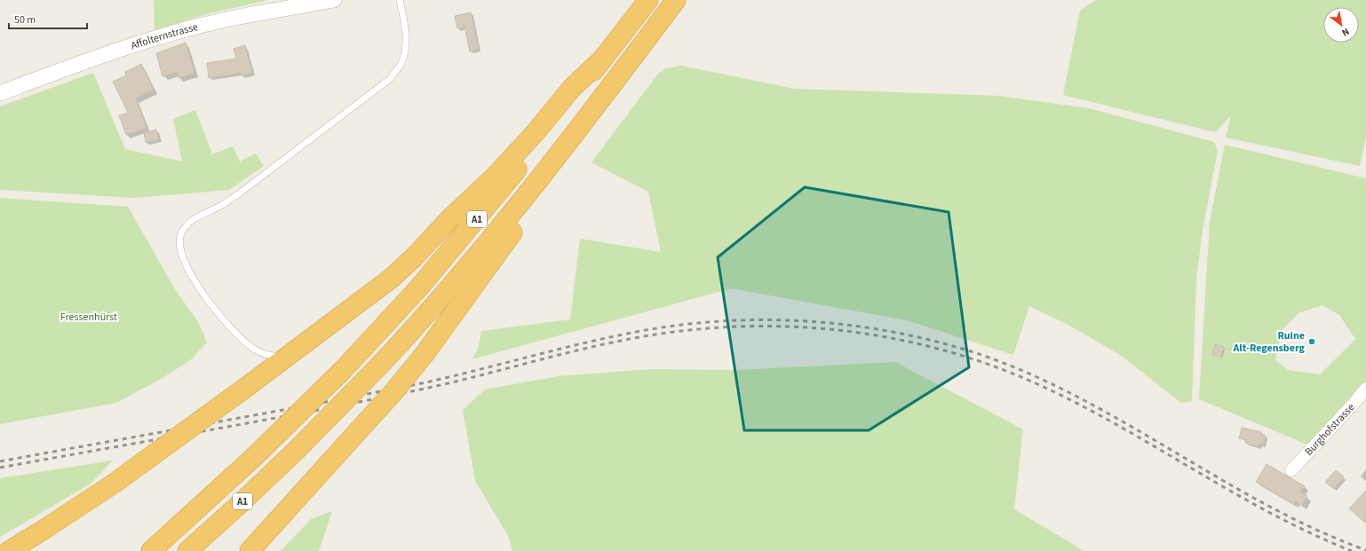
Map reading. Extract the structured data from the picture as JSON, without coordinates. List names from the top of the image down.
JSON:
{
  "streets": {
    "highway": ["A1"],
    "street": ["Affolternstrasse", "Burghofstrasse"]
  },
  "parks": ["Fressenhürst"],
  "places": ["Ruine Alt-Regensberg"],
  "scale_bar": "50 m",
  "north": "bottom right"
}
